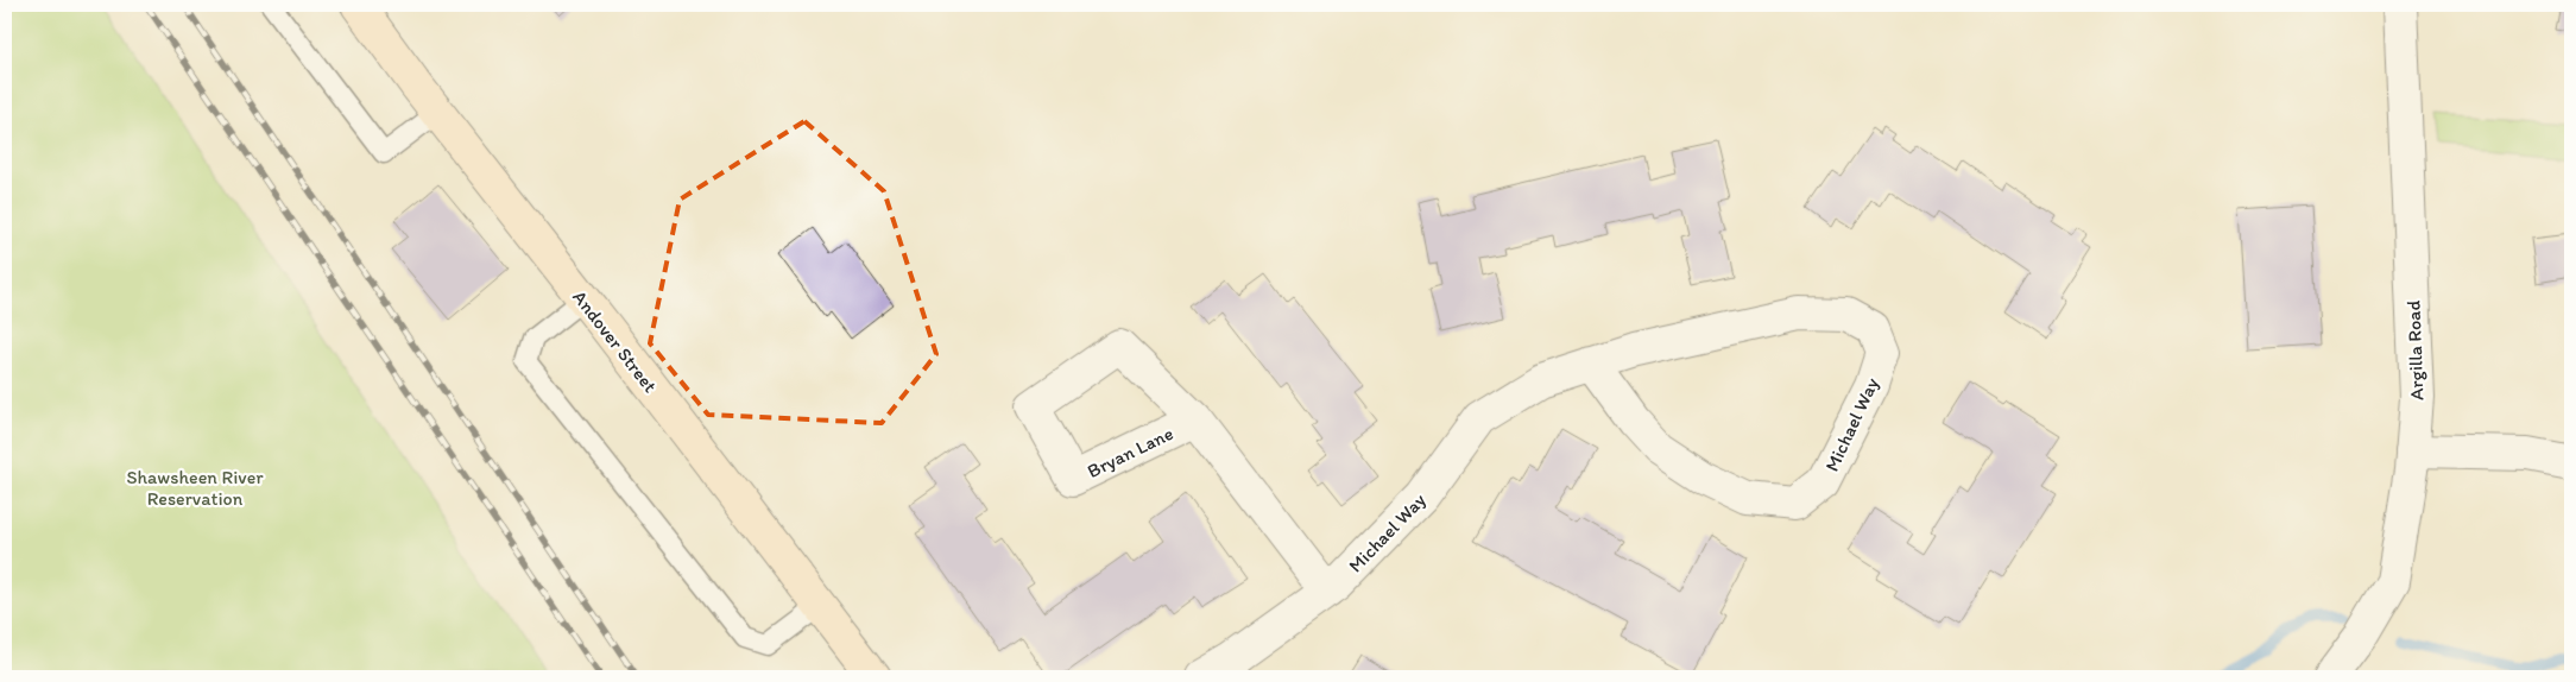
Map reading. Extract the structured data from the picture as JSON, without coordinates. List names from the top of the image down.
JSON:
{
  "streets": {
    "main road": ["Andover Street"],
    "street": ["Argilla Road", "Michael Way", "Bryan Lane"]
  },
  "crossings": [
    ["Michael Way", "Bryan Lane"]
  ],
  "parks": ["Shawsheen River Reservation"]
}
